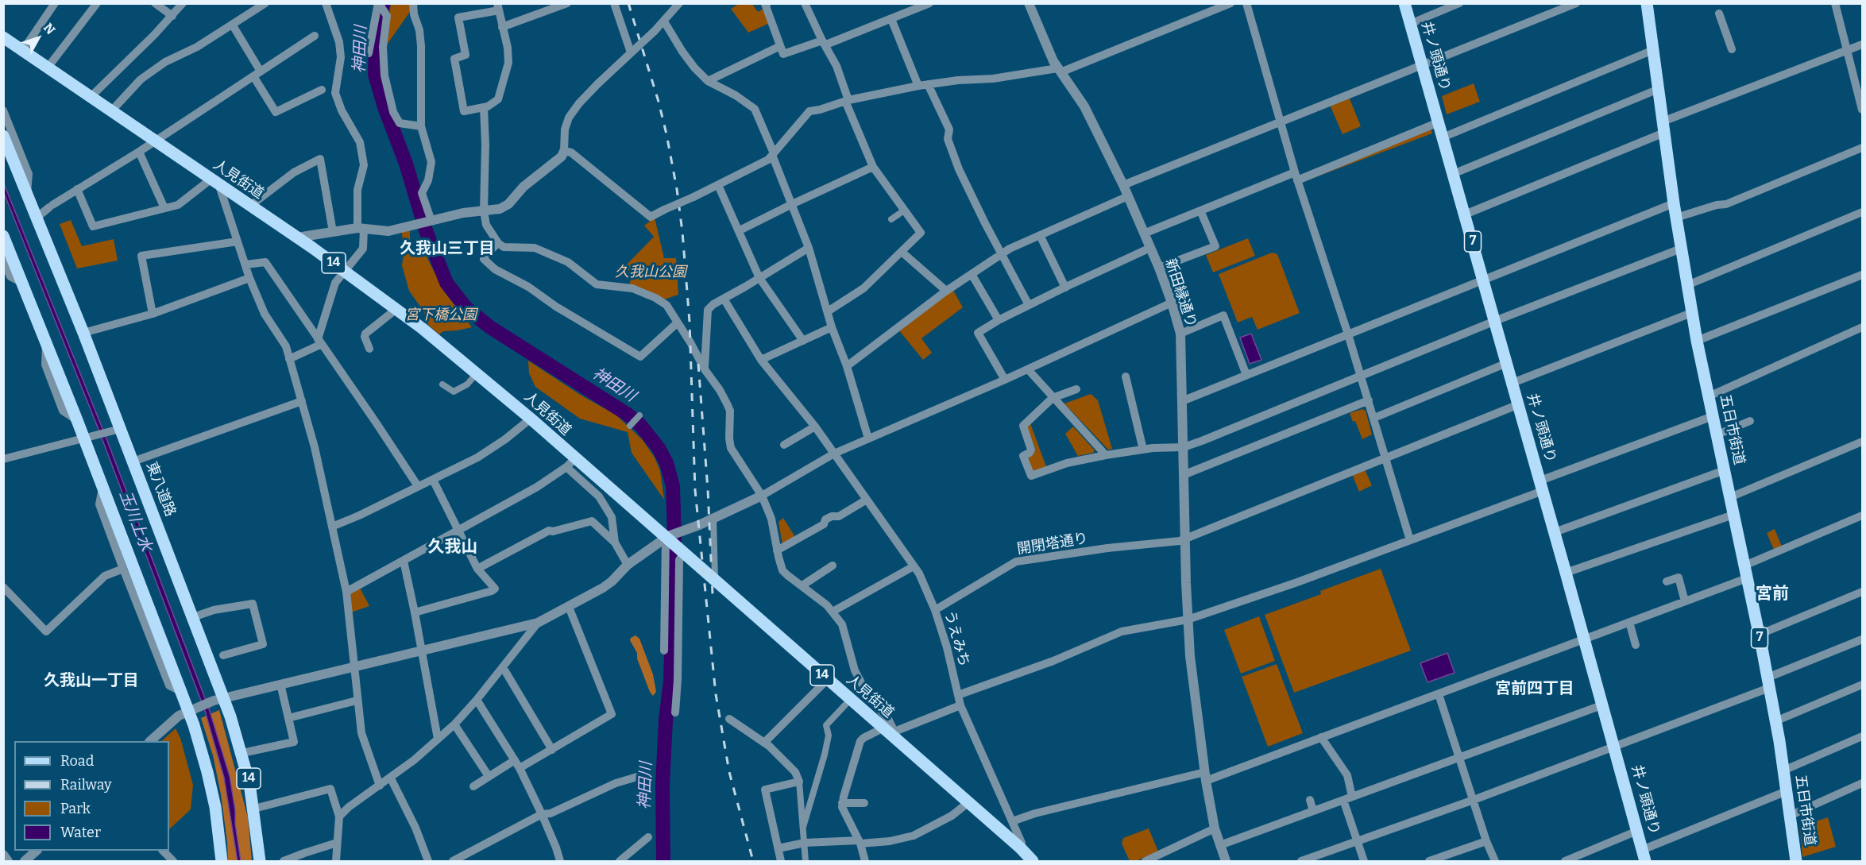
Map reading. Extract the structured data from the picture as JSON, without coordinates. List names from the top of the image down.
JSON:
{
  "streets": {
    "main road": [
      "井ノ頭通り",
      "人見街道",
      "7",
      "14",
      "五日市街道",
      "東八道路"
    ],
    "street": ["新田縁通り", "開閉塔通り", "うえみち"]
  },
  "crossings": [
    ["井ノ頭通り", "開閉塔通り"],
    ["人見街道", "うえみち"],
    ["新田縁通り", "開閉塔通り"],
    ["開閉塔通り", "うえみち"]
  ],
  "districts": [
    "久我山三丁目",
    "久我山",
    "宮前",
    "久我山一丁目",
    "宮前四丁目"
  ],
  "water": ["神田川", "玉川上水"],
  "parks": ["久我山公園", "宮下橋公園"],
  "legend": [
    "Road",
    "Railway",
    "Park",
    "Water"
  ],
  "north": "top right"
}
